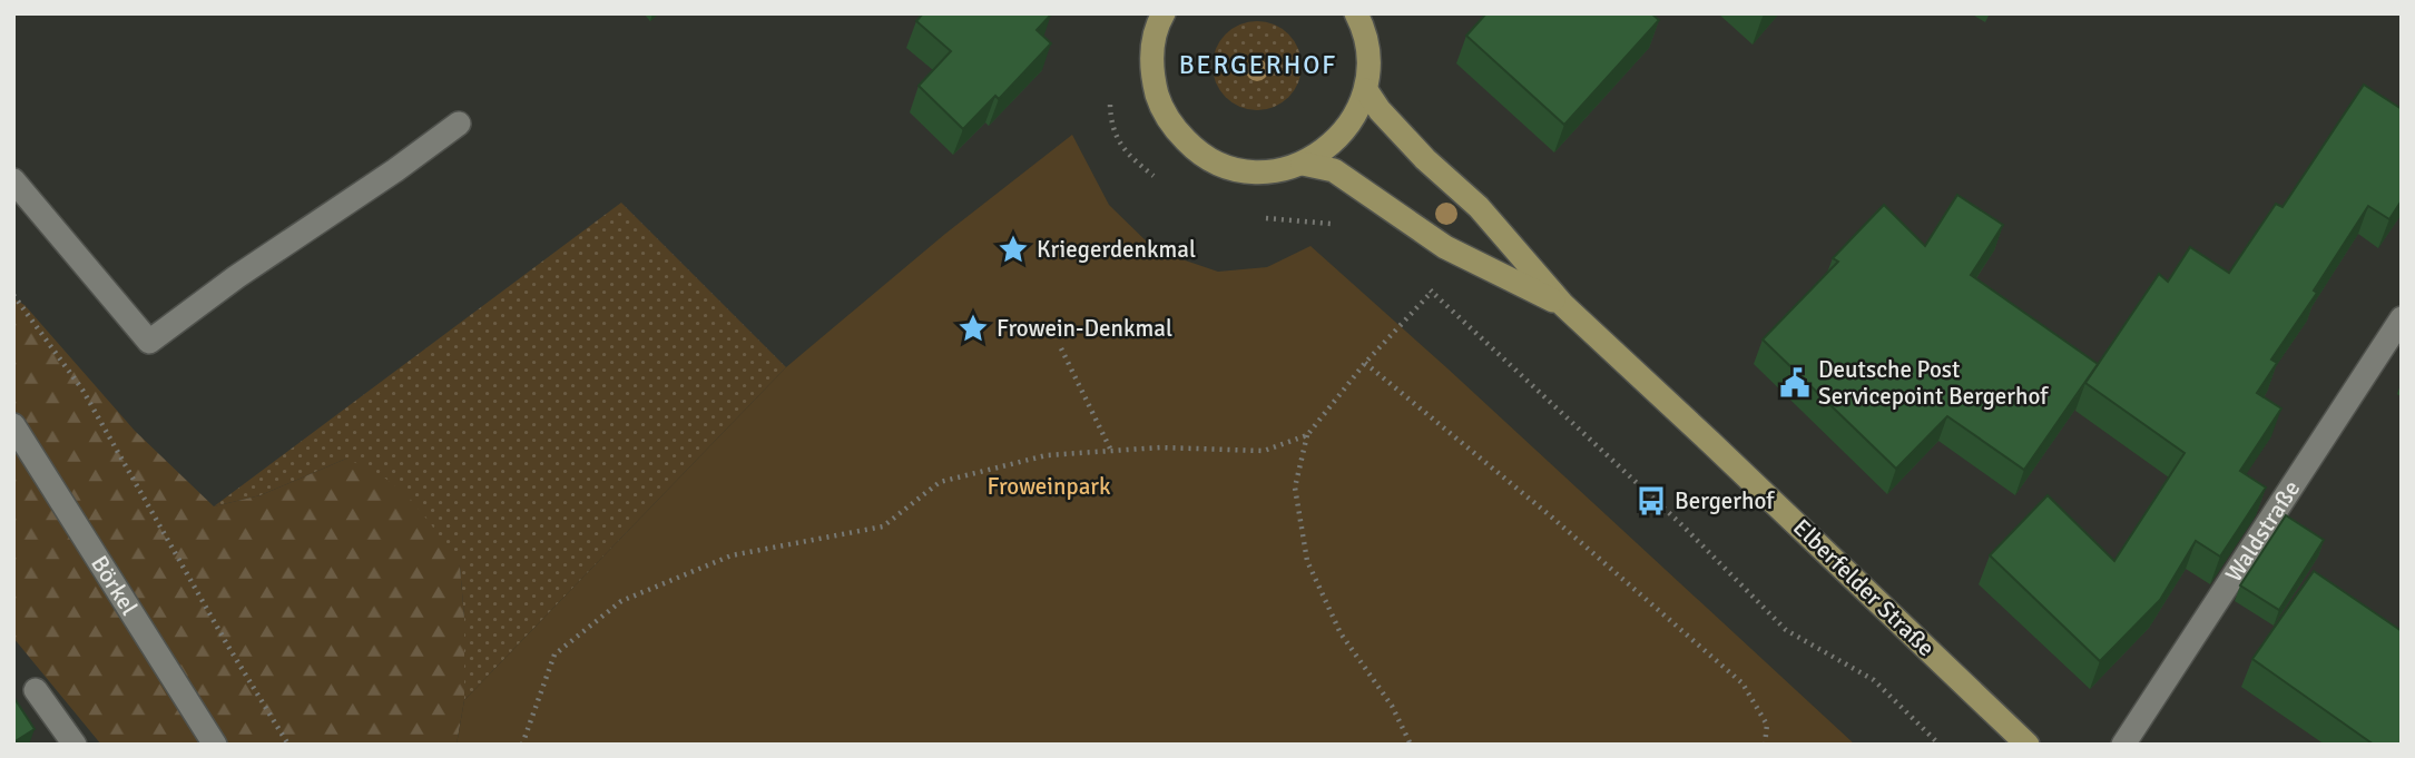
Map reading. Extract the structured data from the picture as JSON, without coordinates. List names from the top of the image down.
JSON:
{
  "streets": {
    "main road": ["Elberfelder Straße"],
    "street": ["Waldstraße", "Börkel"]
  },
  "districts": ["BERGERHOF"],
  "parks": ["Froweinpark"],
  "places": {
    "place": ["Kriegerdenkmal", "Frowein-Denkmal"],
    "public building": ["Deutsche Post Servicepoint Bergerhof"],
    "bus stop": ["Bergerhof"]
  }
}
